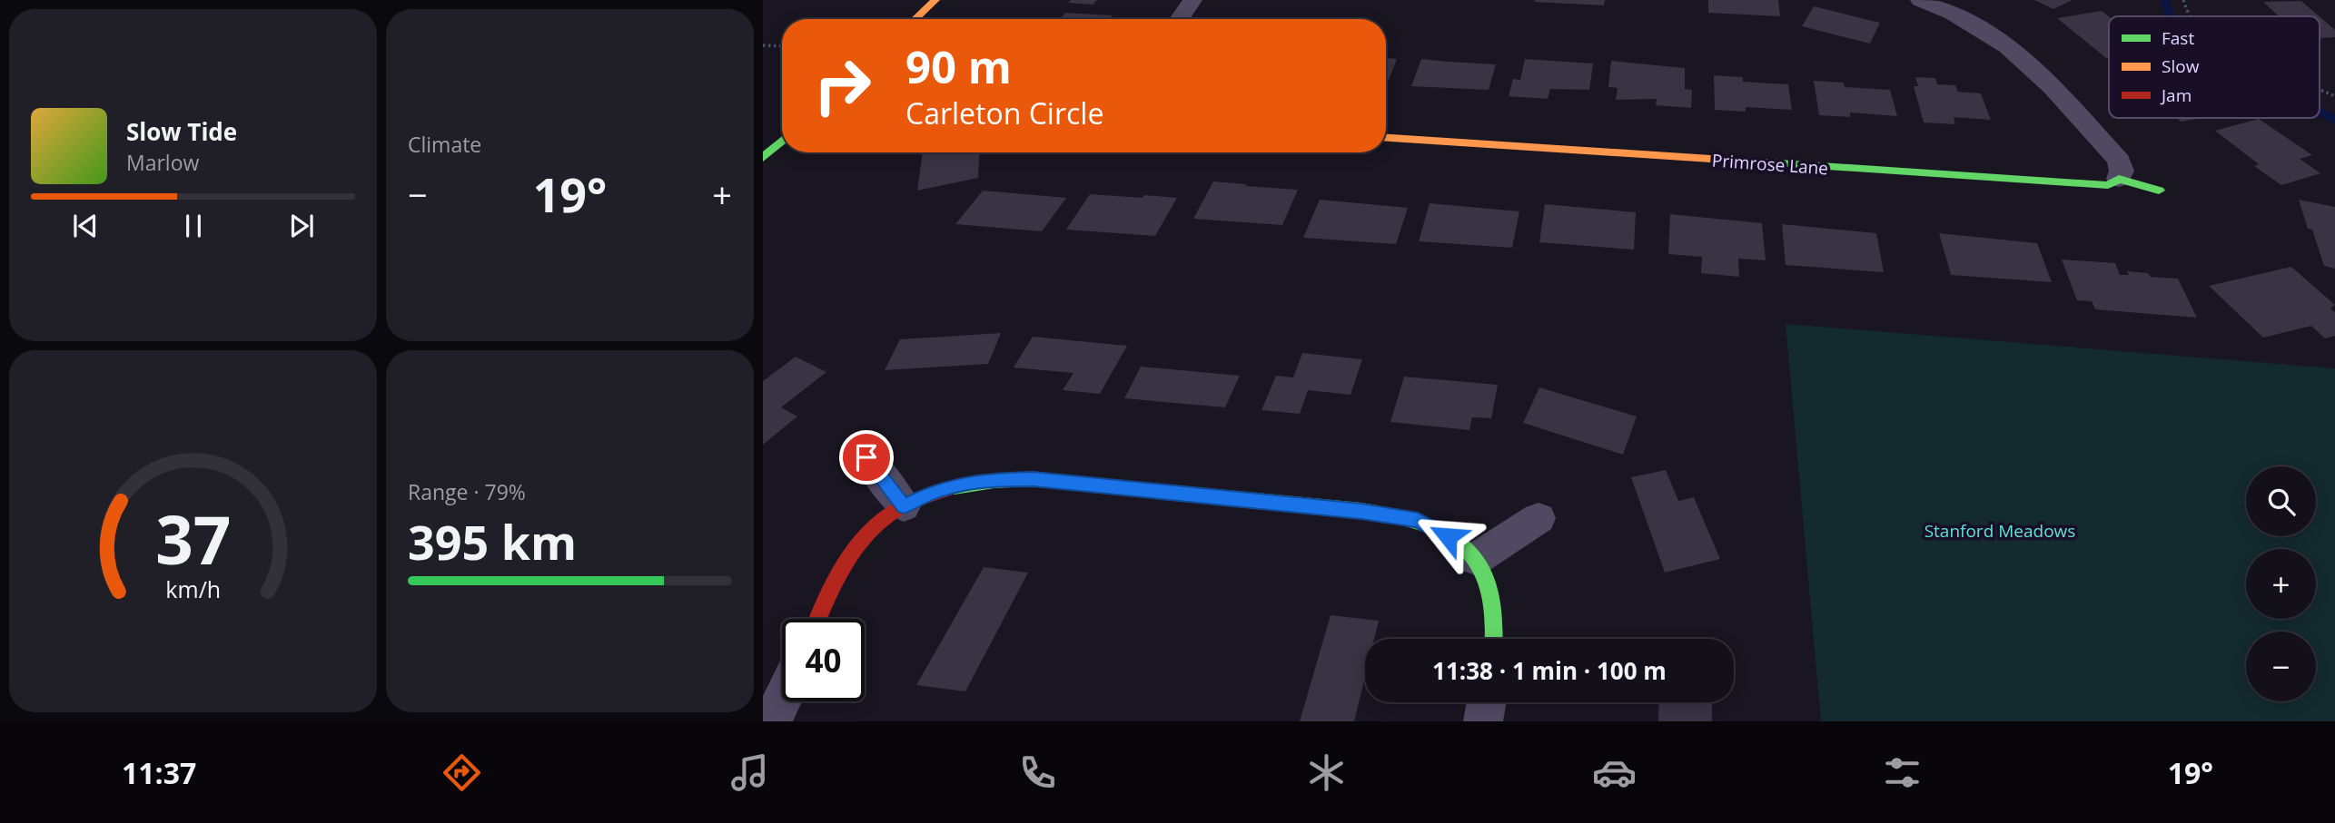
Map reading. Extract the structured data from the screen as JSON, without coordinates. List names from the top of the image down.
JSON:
{
  "streets": {
    "street": ["Primrose Lane"]
  },
  "parks": ["Stanford Meadows"],
  "legend": ["Fast", "Slow", "Jam"],
  "page": {
    "tile": [
      "Climate",
      ["Range · 79%", "395 km"]
    ],
    "turn": ["90 m", "Carleton Circle"],
    "song": ["Slow Tide", "Marlow"],
    "heat": ["−", "19°", "+"],
    "map_buttons": ["+", "−"],
    "limit": "40",
    "trip": "11:38 · 1 min · 100 m",
    "tabs": ["11:37", "19°"],
    "gauge": ["37", "km/h"]
  }
}
